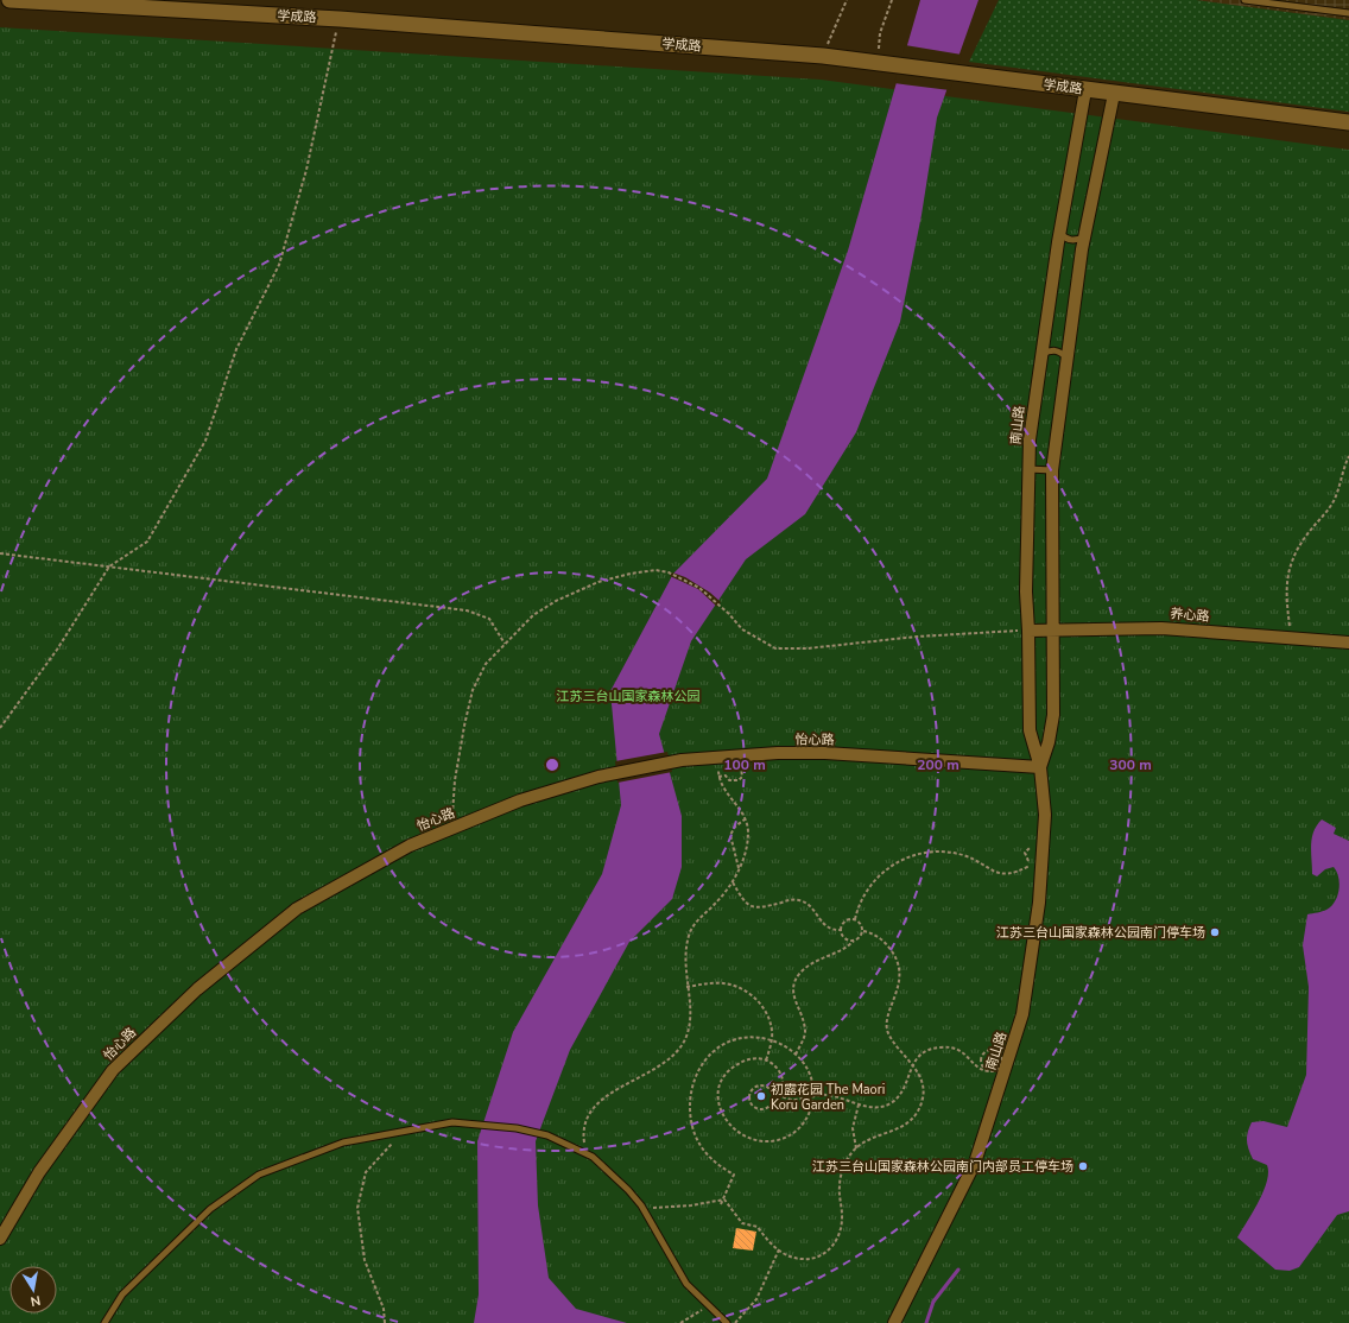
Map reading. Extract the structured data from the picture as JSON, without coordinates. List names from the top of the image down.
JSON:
{
  "streets": {
    "street": [
      "学成路",
      "南山路",
      "养心路",
      "怡心路"
    ]
  },
  "crossings": [
    ["学成路", "南山路"],
    ["南山路", "养心路"],
    ["南山路", "怡心路"]
  ],
  "parks": ["江苏三台山国家森林公园"],
  "places": ["江苏三台山国家森林公园南门停车场", "初露花园 The Maori Koru Garden", "江苏三台山国家森林公园南门内部员工停车场"],
  "north": "bottom",
  "rings": ["100 m", "200 m", "300 m"]
}
